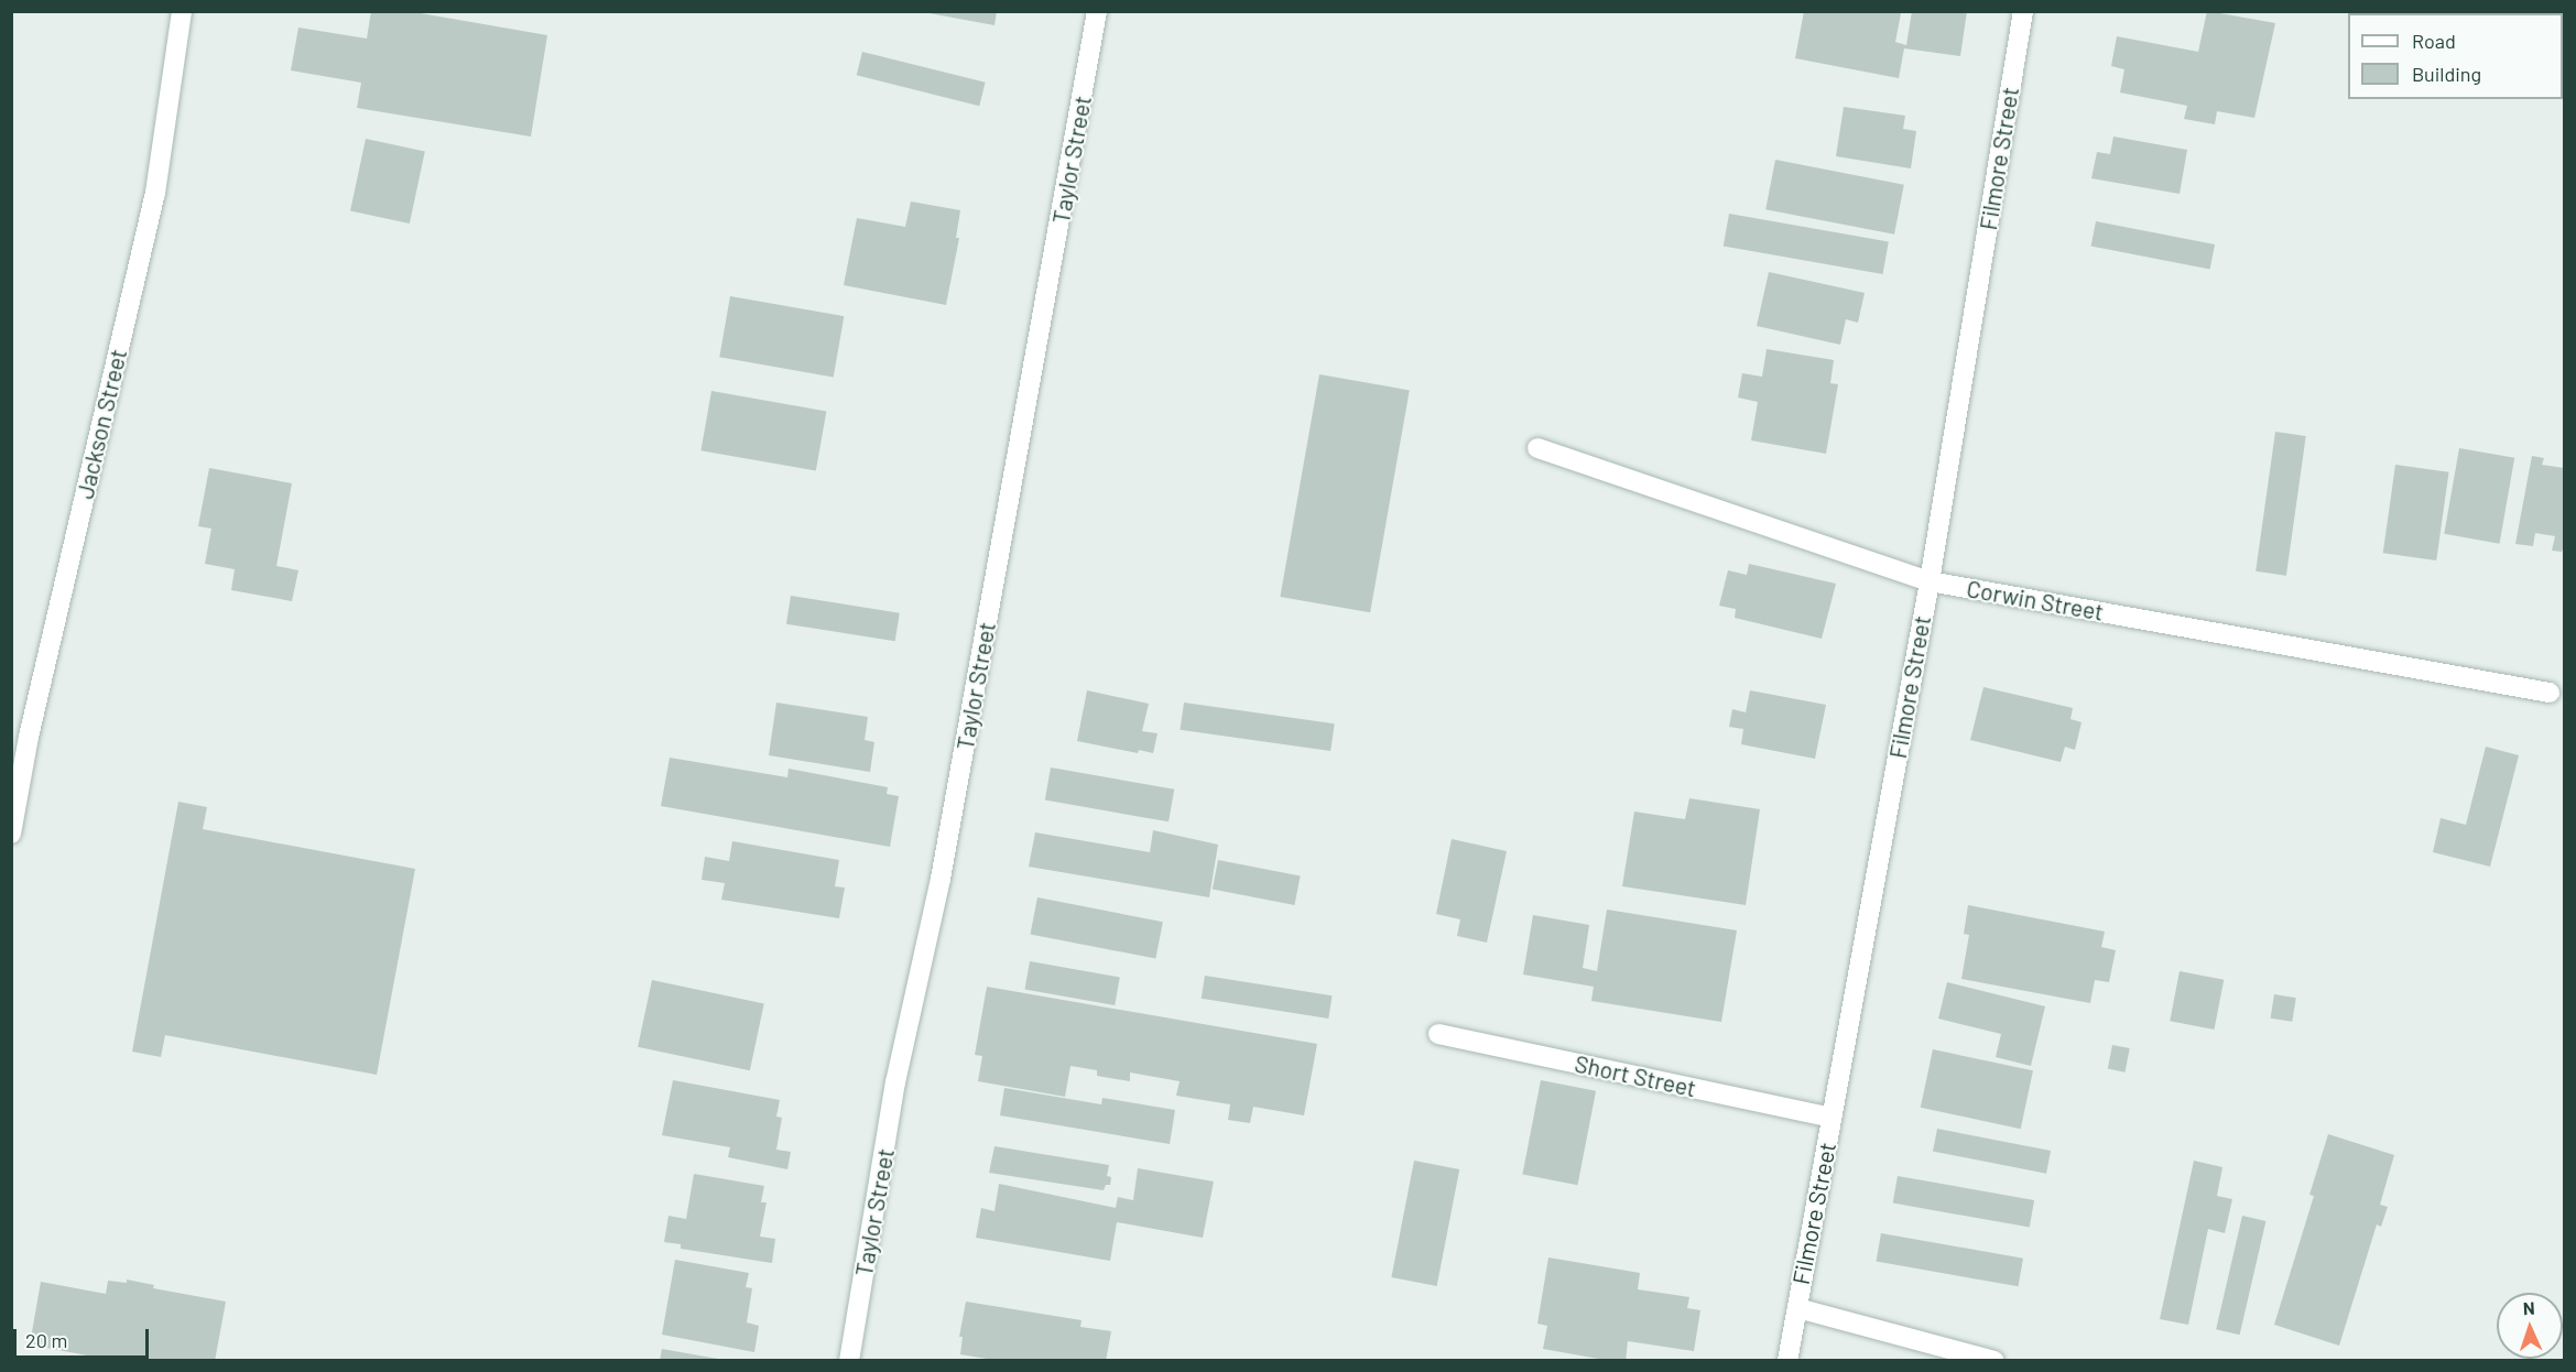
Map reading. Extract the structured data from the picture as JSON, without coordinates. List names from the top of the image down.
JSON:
{
  "streets": {
    "street": [
      "Filmore Street",
      "Taylor Street",
      "Jackson Street",
      "Corwin Street",
      "Short Street"
    ]
  },
  "crossings": [
    ["Filmore Street", "Corwin Street"],
    ["Filmore Street", "Short Street"]
  ],
  "legend": ["Road", "Building"],
  "scale_bar": "20 m",
  "north": "top"
}
